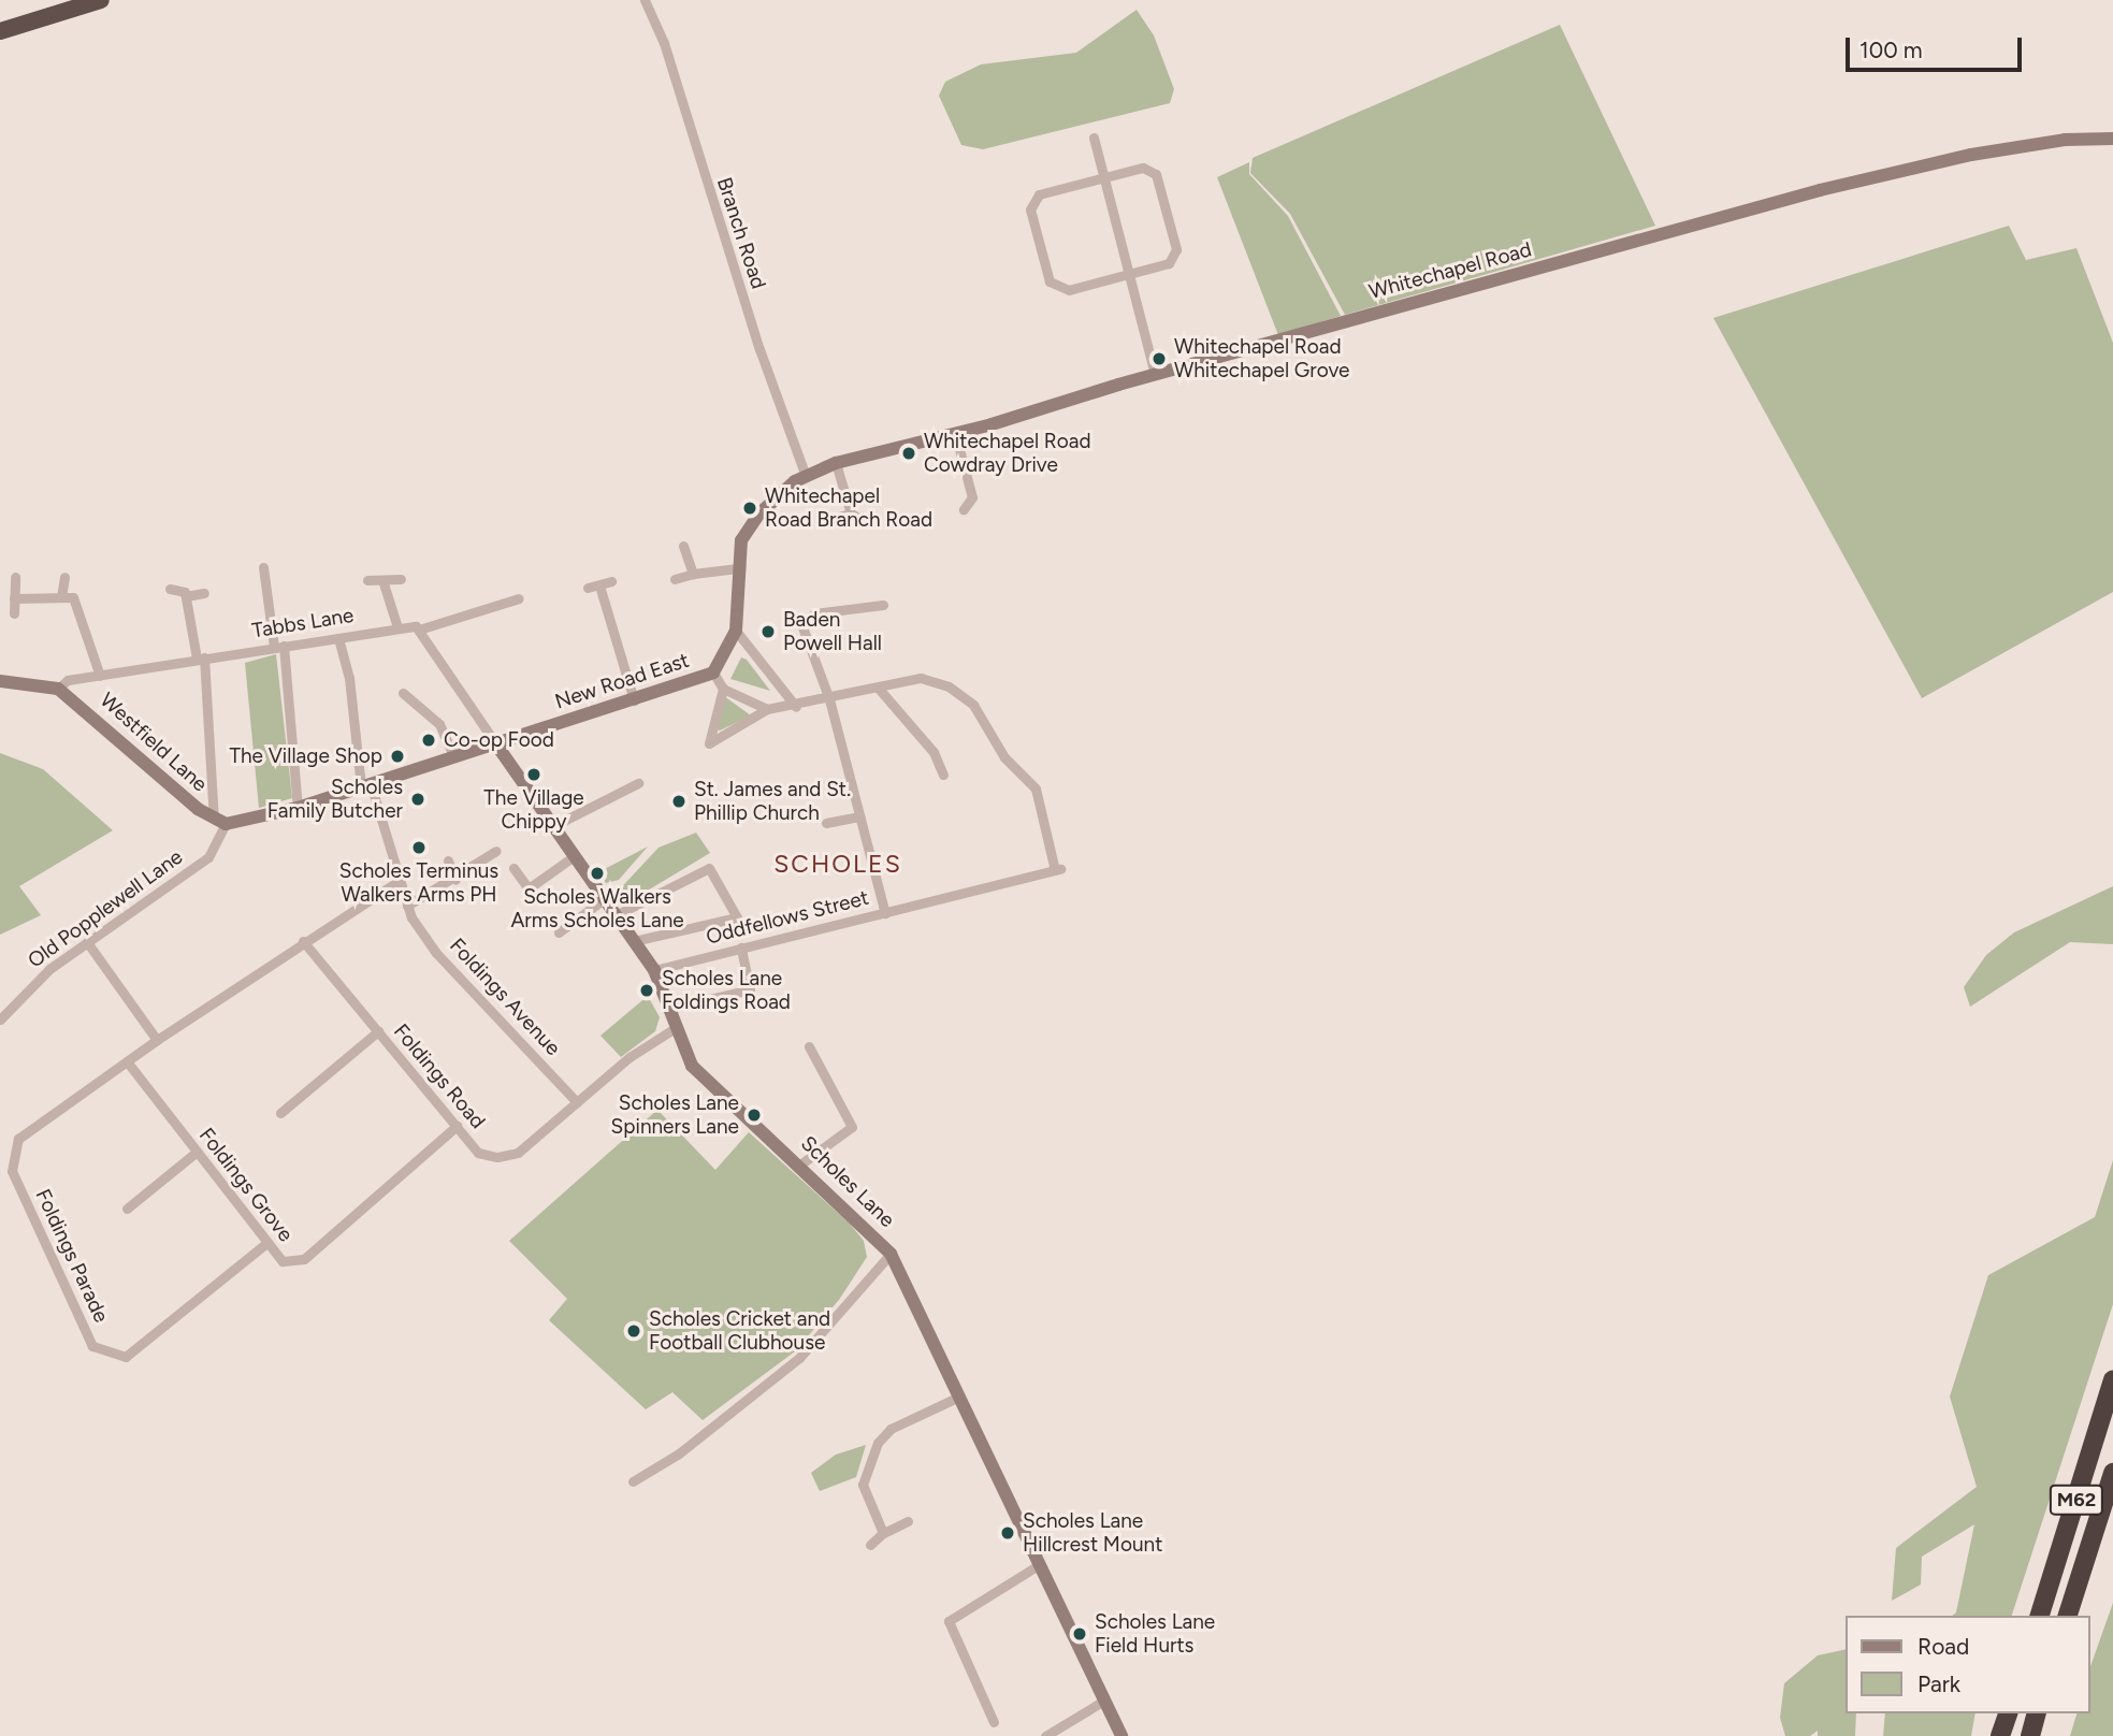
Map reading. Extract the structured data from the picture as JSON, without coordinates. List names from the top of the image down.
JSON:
{
  "streets": {
    "highway": ["M62"],
    "main road": [
      "Whitechapel Road",
      "New Road East",
      "Westfield Lane",
      "Scholes Lane"
    ],
    "street": [
      "Branch Road",
      "Tabbs Lane",
      "Old Popplewell Lane",
      "Oddfellows Street",
      "Foldings Avenue",
      "Foldings Road",
      "Foldings Grove",
      "Foldings Parade"
    ]
  },
  "crossings": [
    ["Branch Road", "Whitechapel Road"],
    ["Branch Road", "New Road East"],
    ["Whitechapel Road", "New Road East"],
    ["Tabbs Lane", "Westfield Lane"],
    ["Tabbs Lane", "Foldings Avenue"],
    ["New Road East", "Scholes Lane"],
    ["Westfield Lane", "Old Popplewell Lane"],
    ["Oddfellows Street", "Scholes Lane"],
    ["Foldings Avenue", "Foldings Road"],
    ["Foldings Avenue", "Foldings Parade"],
    ["Foldings Road", "Scholes Lane"],
    ["Foldings Road", "Foldings Grove"],
    ["Foldings Road", "Foldings Parade"],
    ["Foldings Grove", "Foldings Parade"]
  ],
  "districts": ["SCHOLES"],
  "places": [
    "Whitechapel Road Whitechapel Grove",
    "Whitechapel Road Cowdray Drive",
    "Whitechapel Road Branch Road",
    "Baden Powell Hall",
    "Co-op Food",
    "The Village Shop",
    "The Village Chippy",
    "Scholes Family Butcher",
    "St. James and St. Phillip Church",
    "Scholes Terminus Walkers Arms PH",
    "Scholes Walkers Arms Scholes Lane",
    "Scholes Lane Foldings Road",
    "Scholes Lane Spinners Lane",
    "Scholes Cricket and Football Clubhouse",
    "Scholes Lane Hillcrest Mount",
    "Scholes Lane Field Hurts"
  ],
  "legend": ["Road", "Park"],
  "scale_bar": "100 m"
}
